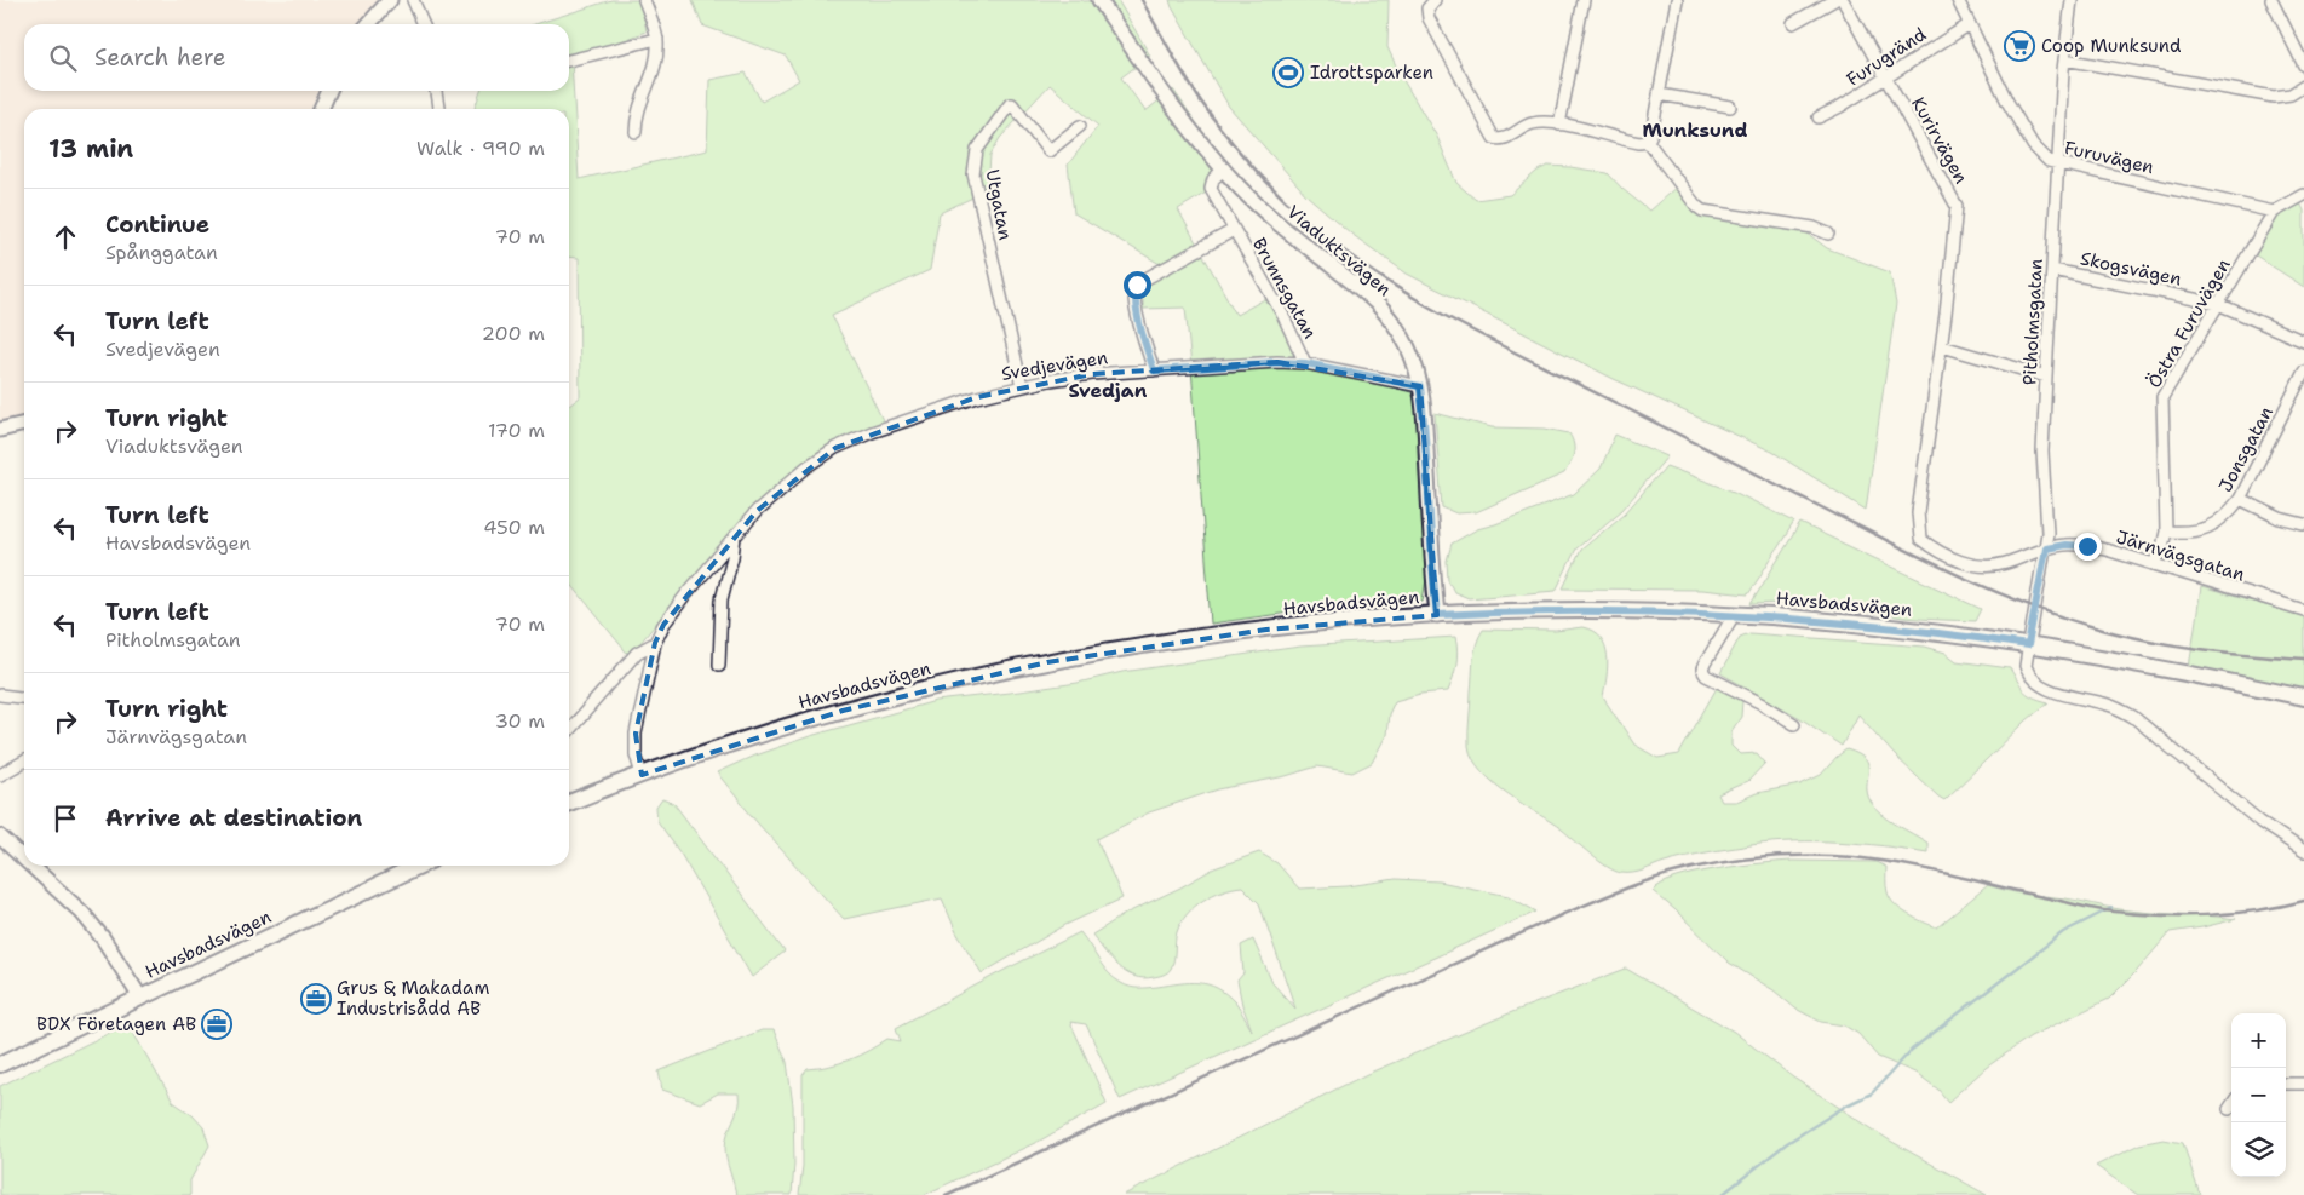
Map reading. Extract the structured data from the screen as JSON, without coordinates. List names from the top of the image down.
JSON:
{
  "streets": {
    "main road": ["Havsbadsvägen"],
    "street": [
      "Furugränd",
      "Kurirvägen",
      "Furuvägen",
      "Utgatan",
      "Viaduktsvägen",
      "Skogsvägen",
      "Brunnsgatan",
      "Pitholmsgatan",
      "Östra Furuvägen",
      "Svedjevägen",
      "Jonsgatan",
      "Järnvägsgatan"
    ]
  },
  "crossings": [
    ["Furugränd", "Kurirvägen"],
    ["Furugränd", "Furuvägen"],
    ["Kurirvägen", "Pitholmsgatan"],
    ["Kurirvägen", "Järnvägsgatan"],
    ["Furuvägen", "Pitholmsgatan"],
    ["Furuvägen", "Östra Furuvägen"],
    ["Utgatan", "Svedjevägen"],
    ["Viaduktsvägen", "Brunnsgatan"],
    ["Viaduktsvägen", "Svedjevägen"],
    ["Viaduktsvägen", "Havsbadsvägen"],
    ["Skogsvägen", "Pitholmsgatan"],
    ["Skogsvägen", "Östra Furuvägen"],
    ["Brunnsgatan", "Svedjevägen"],
    ["Pitholmsgatan", "Järnvägsgatan"],
    ["Pitholmsgatan", "Havsbadsvägen"],
    ["Östra Furuvägen", "Jonsgatan"],
    ["Östra Furuvägen", "Järnvägsgatan"],
    ["Svedjevägen", "Havsbadsvägen"]
  ],
  "districts": ["Munksund", "Svedjan"],
  "places": {
    "supermarket": ["Coop Munksund"],
    "sports": ["Idrottsparken"],
    "office": ["Grus & Makadam Industrisådd AB", "BDX Företagen AB"]
  },
  "page": {
    "search": "Search here",
    "heading": ["13 min", "Walk · 990 m"],
    "list": [
      ["Continue", "Spånggatan", "70 m"],
      ["Turn left", "Svedjevägen", "200 m"],
      ["Turn right", "Viaduktsvägen", "170 m"],
      ["Turn left", "Havsbadsvägen", "450 m"],
      ["Turn left", "Pitholmsgatan", "70 m"],
      ["Turn right", "Järnvägsgatan", "30 m"],
      "Arrive at destination"
    ],
    "map_buttons": ["+", "−"]
  }
}
